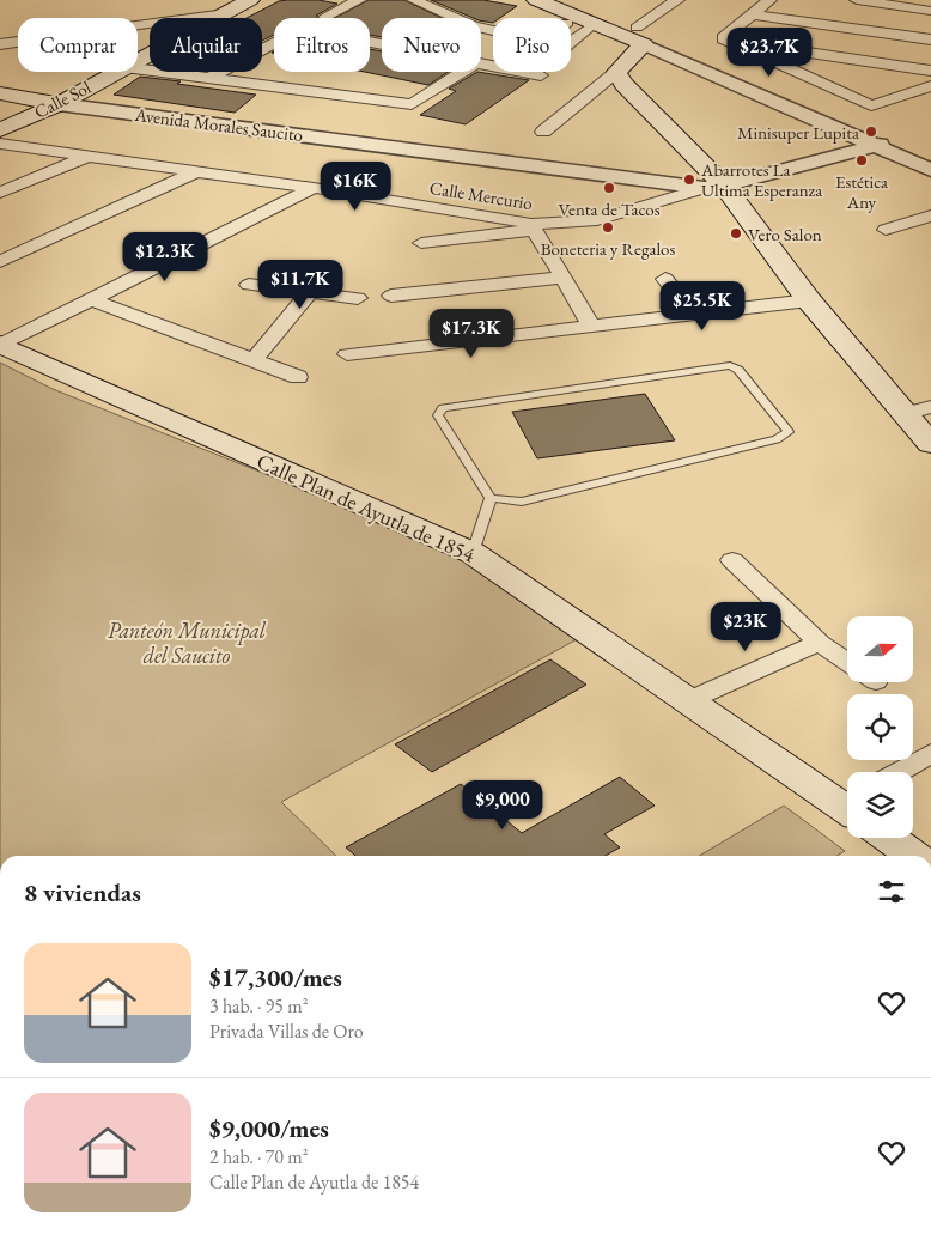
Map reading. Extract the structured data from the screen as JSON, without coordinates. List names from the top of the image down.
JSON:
{
  "streets": {
    "main road": ["Calle Sol", "Avenida Morales Saucito", "Calle Plan de Ayutla de 1854"],
    "street": ["Calle Mercurio"]
  },
  "crossings": [
    ["Calle Sol", "Avenida Morales Saucito"],
    ["Avenida Morales Saucito", "Calle Mercurio"]
  ],
  "parks": ["Panteón Municipal del Saucito"],
  "places": [
    "Minisuper Lupita",
    "Estética Any",
    "Abarrotes La Ultima Esperanza",
    "Venta de Tacos",
    "Boneteria y Regalos",
    "Vero Salon"
  ],
  "north": "right",
  "page": {
    "chip": [
      "Comprar",
      "Alquilar",
      "Filtros",
      "Nuevo",
      "Piso"
    ],
    "price": [
      "$23.7K",
      "$16K",
      "$12.3K",
      "$11.7K",
      "$25.5K",
      "$17.3K",
      "$23K",
      "$9,000"
    ],
    "heading": "8 viviendas",
    "list": [
      {
        "name": "$17,300/mes",
        "note": "3 hab. · 95 m² · Privada Villas de Oro"
      },
      {
        "name": "$9,000/mes",
        "note": "2 hab. · 70 m² · Calle Plan de Ayutla de 1854"
      }
    ]
  }
}
